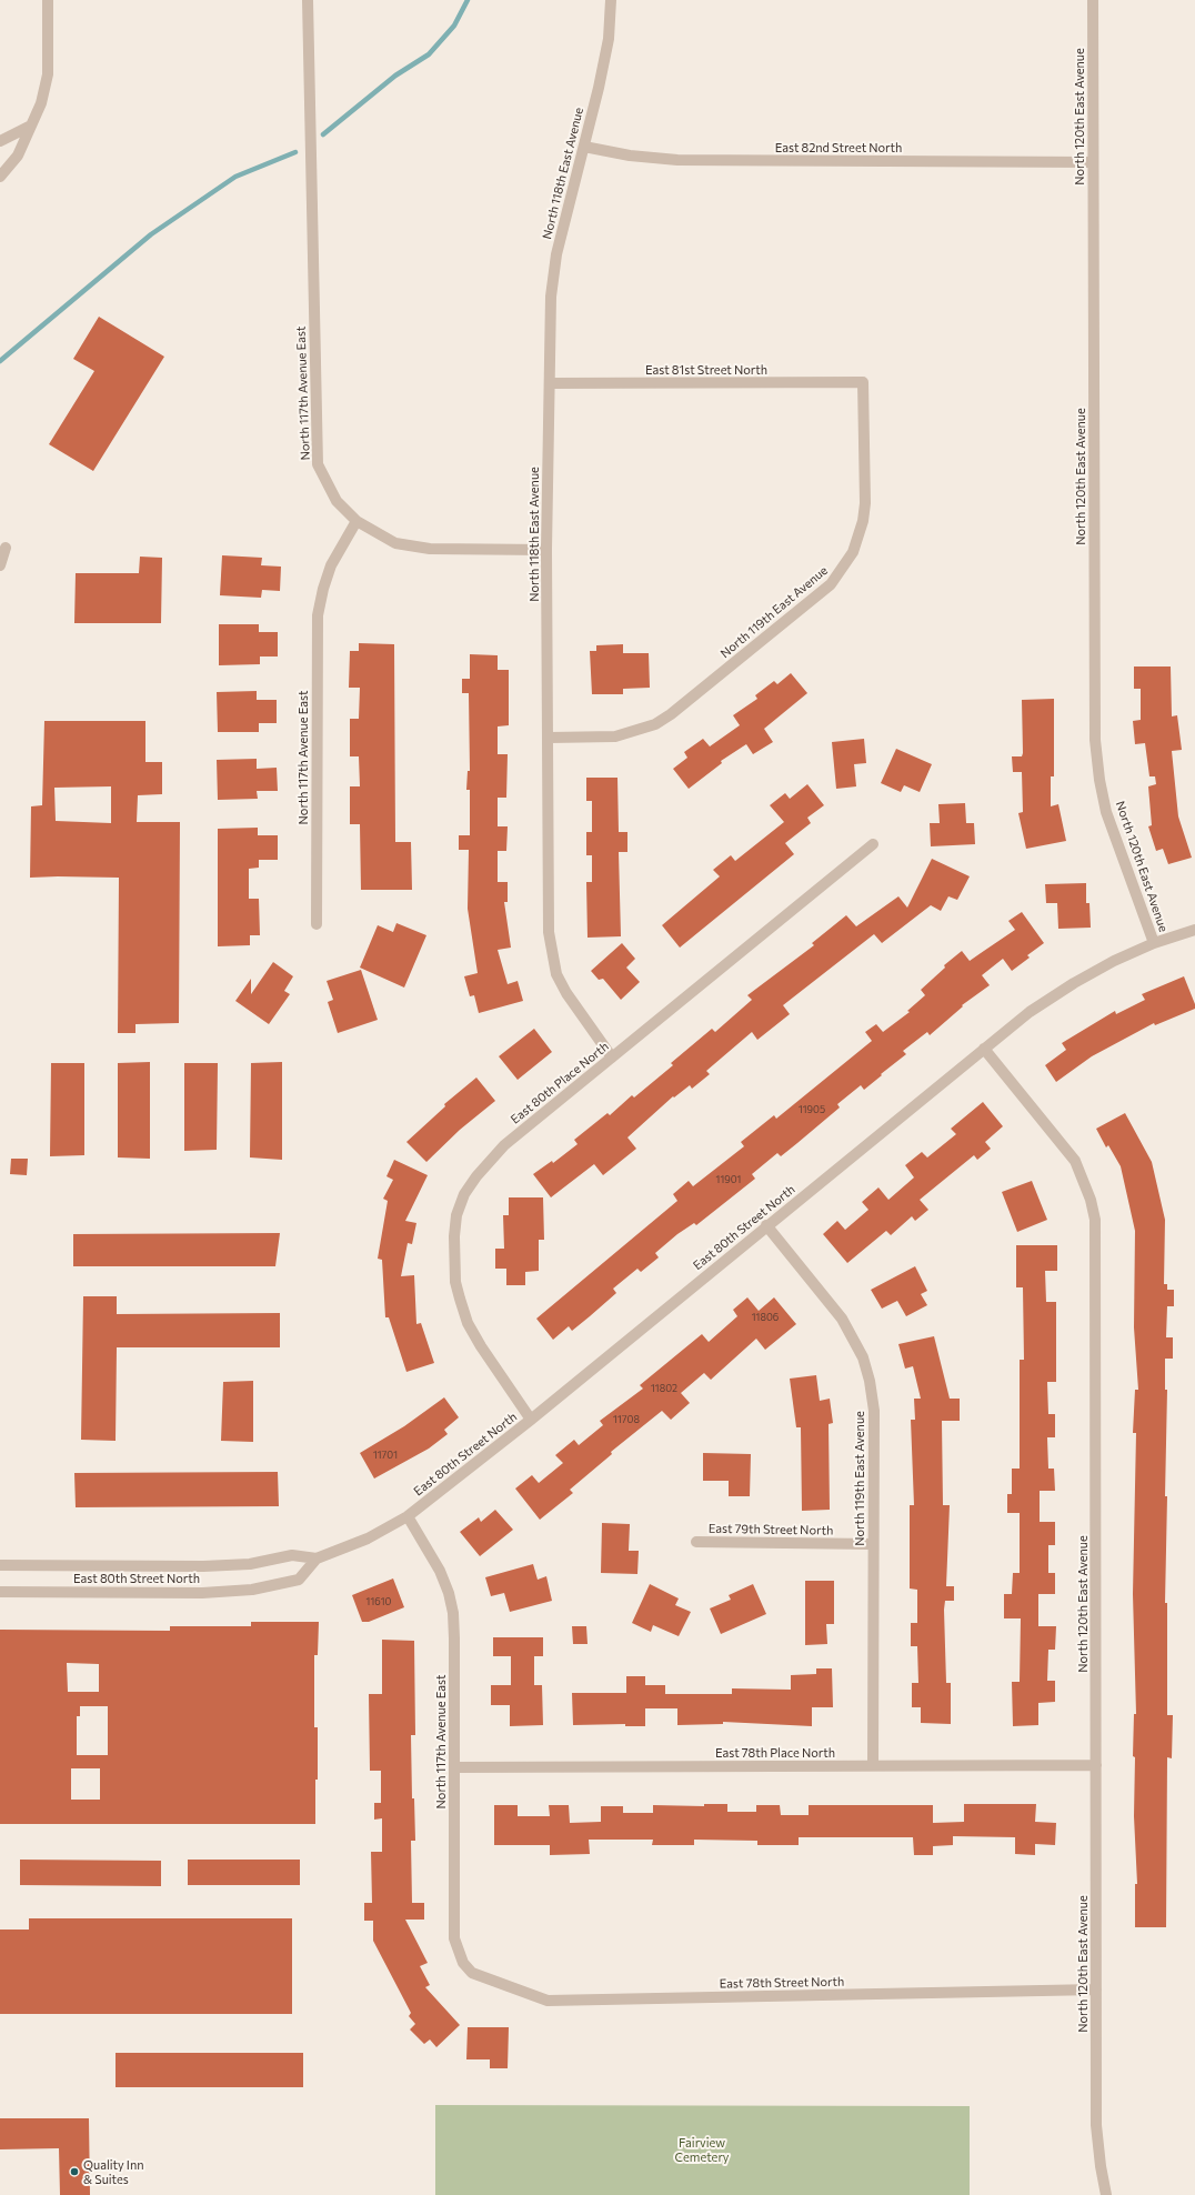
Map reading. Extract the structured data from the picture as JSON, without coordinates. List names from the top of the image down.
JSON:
{
  "streets": {
    "street": [
      "North 120th East Avenue",
      "East 82nd Street North",
      "North 118th East Avenue",
      "East 81st Street North",
      "North 117th Avenue East",
      "North 119th East Avenue",
      "East 80th Place North",
      "East 80th Street North",
      "East 79th Street North",
      "East 78th Place North",
      "East 78th Street North"
    ]
  },
  "crossings": [
    ["North 120th East Avenue", "East 82nd Street North"],
    ["North 120th East Avenue", "East 80th Street North"],
    ["North 120th East Avenue", "East 78th Place North"],
    ["North 120th East Avenue", "East 78th Street North"],
    ["East 82nd Street North", "North 118th East Avenue"],
    ["North 118th East Avenue", "East 81st Street North"],
    ["North 118th East Avenue", "North 119th East Avenue"],
    ["North 118th East Avenue", "East 80th Place North"],
    ["East 81st Street North", "North 119th East Avenue"],
    ["North 117th Avenue East", "East 80th Street North"],
    ["North 117th Avenue East", "East 78th Place North"],
    ["North 117th Avenue East", "East 78th Street North"],
    ["North 119th East Avenue", "East 80th Street North"],
    ["North 119th East Avenue", "East 79th Street North"],
    ["North 119th East Avenue", "East 78th Place North"],
    ["East 80th Place North", "East 80th Street North"]
  ],
  "parks": ["Fairview Cemetery"],
  "places": ["Quality Inn & Suites"],
  "house_numbers": [
    "11905",
    "11901",
    "11806",
    "11802",
    "11708",
    "11701",
    "11610"
  ]
}
